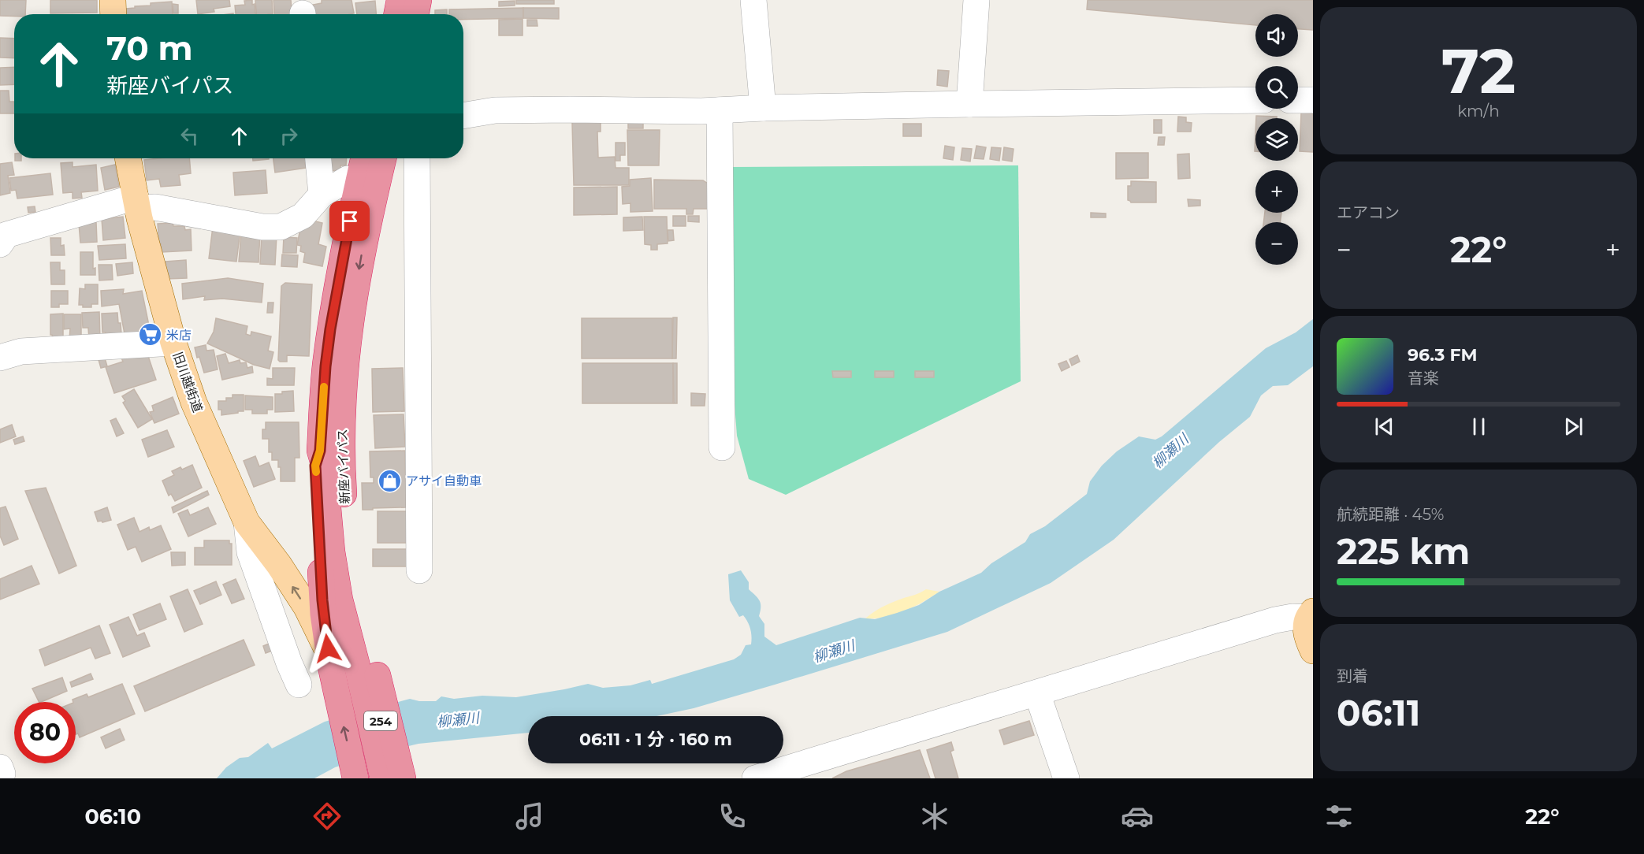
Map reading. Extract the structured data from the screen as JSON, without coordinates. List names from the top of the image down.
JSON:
{
  "streets": {
    "highway": ["新座バイパス", "254"],
    "main road": ["旧川越街道"]
  },
  "crossings": [
    ["旧川越街道", "254"],
    ["新座バイパス", "254"]
  ],
  "water": ["柳瀬川"],
  "places": {
    "supermarket": ["米店"],
    "shop": ["アサイ自動車"]
  },
  "page": {
    "tile": [
      ["72", "km/h"],
      "エアコン",
      ["航続距離 · 45%", "225 km"],
      ["到着", "06:11"]
    ],
    "map_buttons": ["+", "−"],
    "turn": ["70 m", "新座バイパス"],
    "heat": ["−", "22°", "+"],
    "song": ["96.3 FM", "音楽"],
    "limit": "80",
    "trip": "06:11 · 1 分 · 160 m",
    "tabs": ["06:10", "22°"]
  }
}
